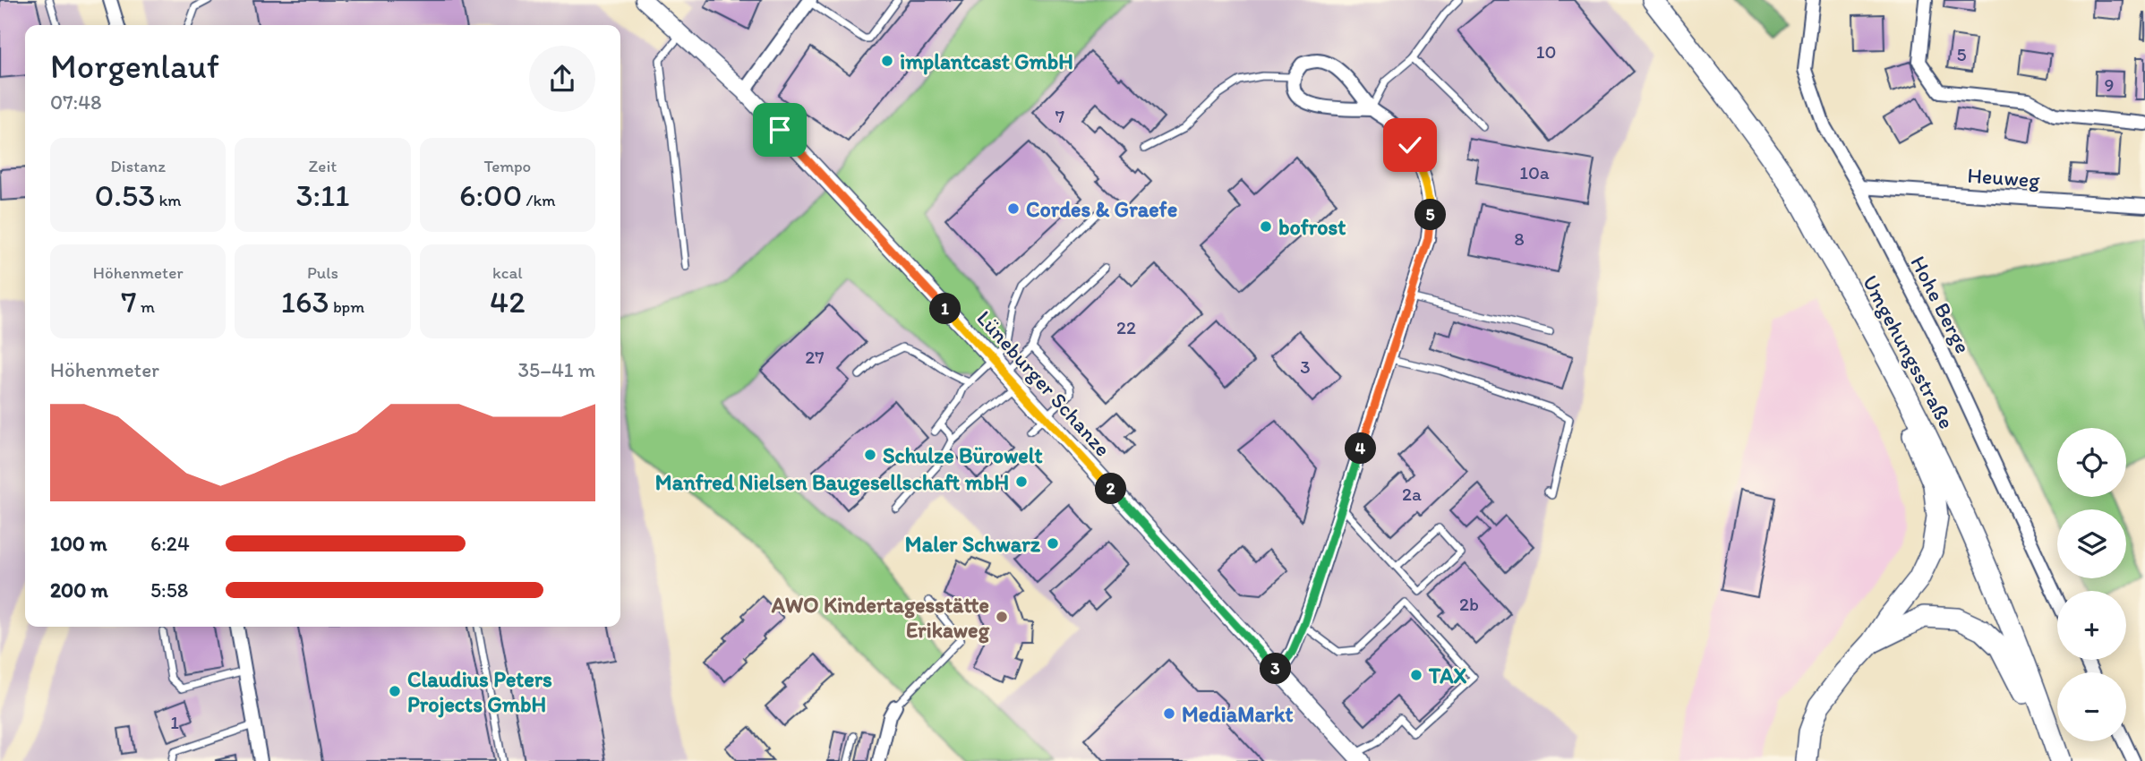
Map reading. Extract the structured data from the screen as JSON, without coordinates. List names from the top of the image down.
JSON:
{
  "streets": {
    "main road": ["Umgehungsstraße"],
    "street": ["Heuweg", "Hohe Berge", "Lüneburger Schanze"]
  },
  "crossings": [
    ["Heuweg", "Hohe Berge"]
  ],
  "places": [
    "implantcast GmbH",
    "Cordes & Graefe",
    "bofrost",
    "Schulze Bürowelt",
    "Manfred Nielsen Baugesellschaft mbH",
    "Maler Schwarz",
    "AWO Kindertagesstätte Erikaweg",
    "TAX",
    "Claudius Peters Projects GmbH",
    "MediaMarkt"
  ],
  "house_numbers": [
    "10",
    "5",
    "9",
    "7",
    "10a",
    "8",
    "22",
    "27",
    "3",
    "2a",
    "2b",
    "1"
  ],
  "page": {
    "heading": ["Morgenlauf", "07:48"],
    "stats": [
      ["Distanz", "0.53 km"],
      ["Zeit", "3:11"],
      ["Tempo", "6:00 /km"],
      ["Höhenmeter", "7 m"],
      ["Puls", "163 bpm"],
      ["kcal", "42"]
    ],
    "pins": [
      "5",
      "1",
      "4",
      "2",
      "3"
    ],
    "chart": ["Höhenmeter", "35–41 m"],
    "map_buttons": ["+", "−"],
    "list": [
      {
        "name": "100 m",
        "note": "6:24"
      },
      {
        "name": "200 m",
        "note": "5:58"
      }
    ]
  }
}
